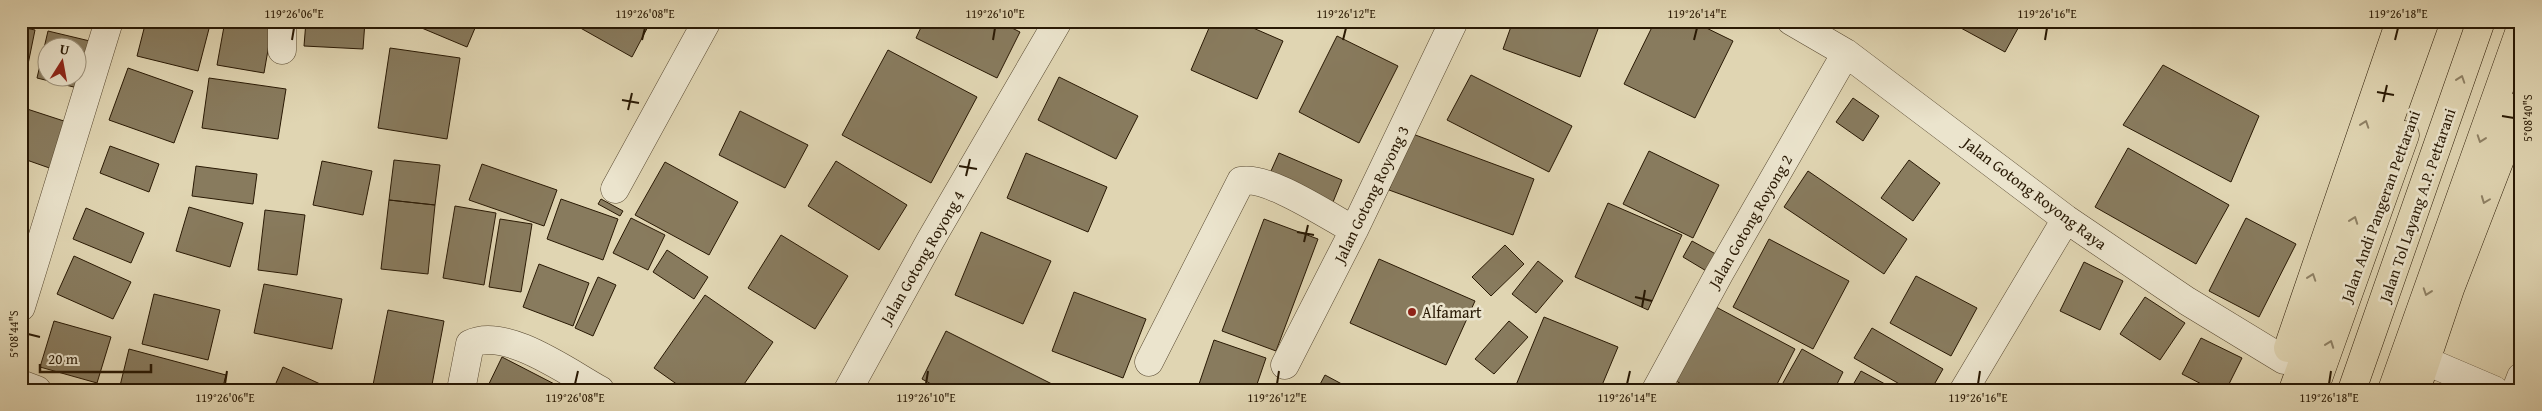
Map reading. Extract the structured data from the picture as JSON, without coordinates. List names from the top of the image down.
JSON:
{
  "streets": {
    "highway": ["Jalan Tol Layang A.P. Pettarani", "Jalan Andi Pangeran Pettarani"],
    "street": [
      "Jalan Gotong Royong Raya",
      "Jalan Gotong Royong 3",
      "Jalan Gotong Royong 2",
      "Jalan Gotong Royong 4"
    ]
  },
  "crossings": [
    ["Jalan Gotong Royong Raya", "Jalan Gotong Royong 2"]
  ],
  "places": ["Alfamart"],
  "scale_bar": "20 m",
  "north": "top",
  "coordinates": [
    "119°26'06\"E",
    "119°26'08\"E",
    "119°26'10\"E",
    "119°26'12\"E",
    "119°26'14\"E",
    "119°26'16\"E",
    "119°26'18\"E",
    "5°08'40\"S",
    "5°08'44\"S"
  ]
}
